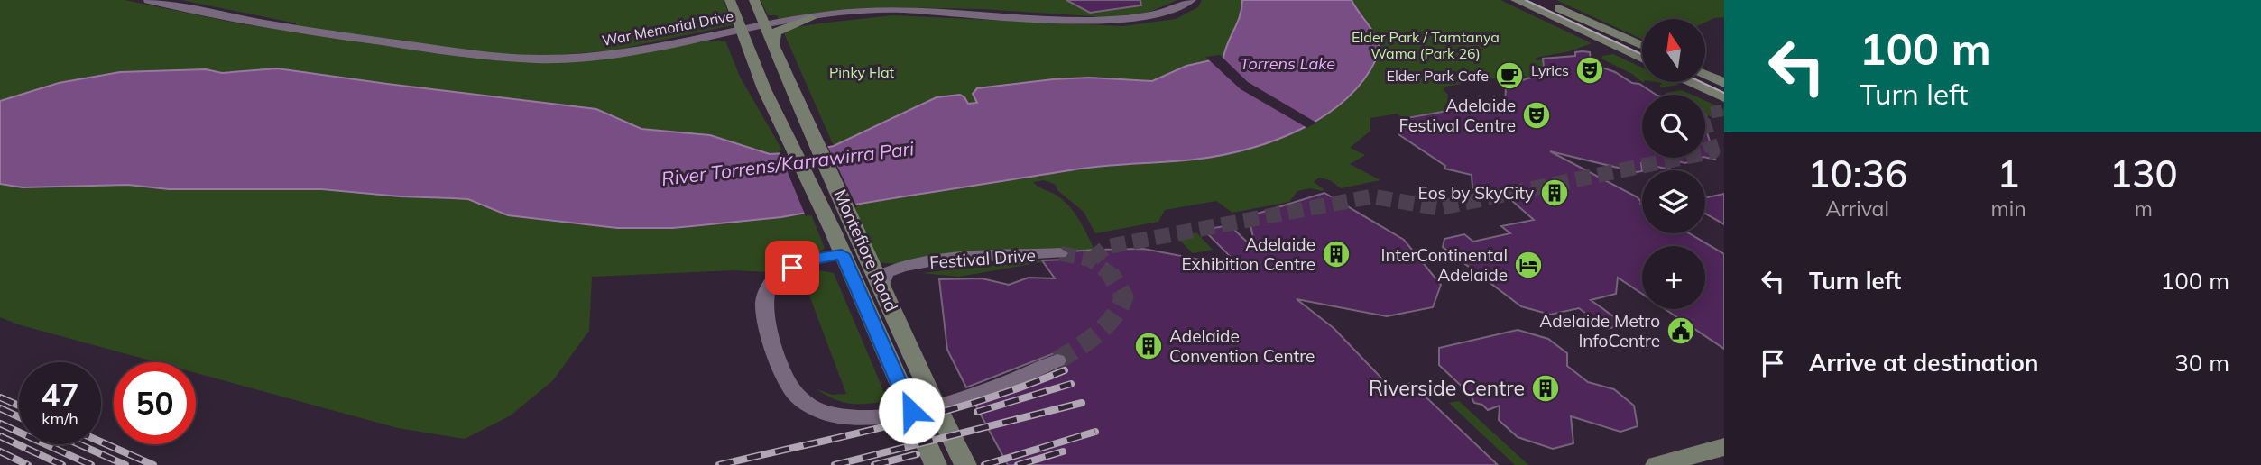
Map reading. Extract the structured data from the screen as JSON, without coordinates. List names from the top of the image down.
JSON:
{
  "streets": {
    "main road": ["Montefiore Road"],
    "street": ["War Memorial Drive", "Festival Drive"]
  },
  "crossings": [
    ["War Memorial Drive", "Montefiore Road"],
    ["Montefiore Road", "Festival Drive"]
  ],
  "water": ["Torrens Lake", "River Torrens/Karrawirra Pari"],
  "parks": ["Elder Park / Tarntanya Wama (Park 26)", "Pinky Flat"],
  "places": {
    "theatre": ["Lyrics", "Adelaide Festival Centre"],
    "cafe": ["Elder Park Cafe"],
    "building": [
      "Eos by SkyCity",
      "Adelaide Exhibition Centre",
      "Adelaide Convention Centre",
      "Riverside Centre"
    ],
    "hotel": ["InterContinental Adelaide"],
    "public building": ["Adelaide Metro InfoCentre"]
  },
  "north": "top",
  "page": {
    "turn": ["100 m", "Turn left"],
    "map_buttons": "+",
    "eta": [
      "10:36",
      "Arrival",
      "1",
      "min",
      "130",
      "m"
    ],
    "list": [
      {
        "name": "Turn left",
        "value": "100 m"
      },
      {
        "name": "Arrive at destination",
        "value": "30 m"
      }
    ],
    "speed": "47 km/h",
    "limit": "50"
  }
}
